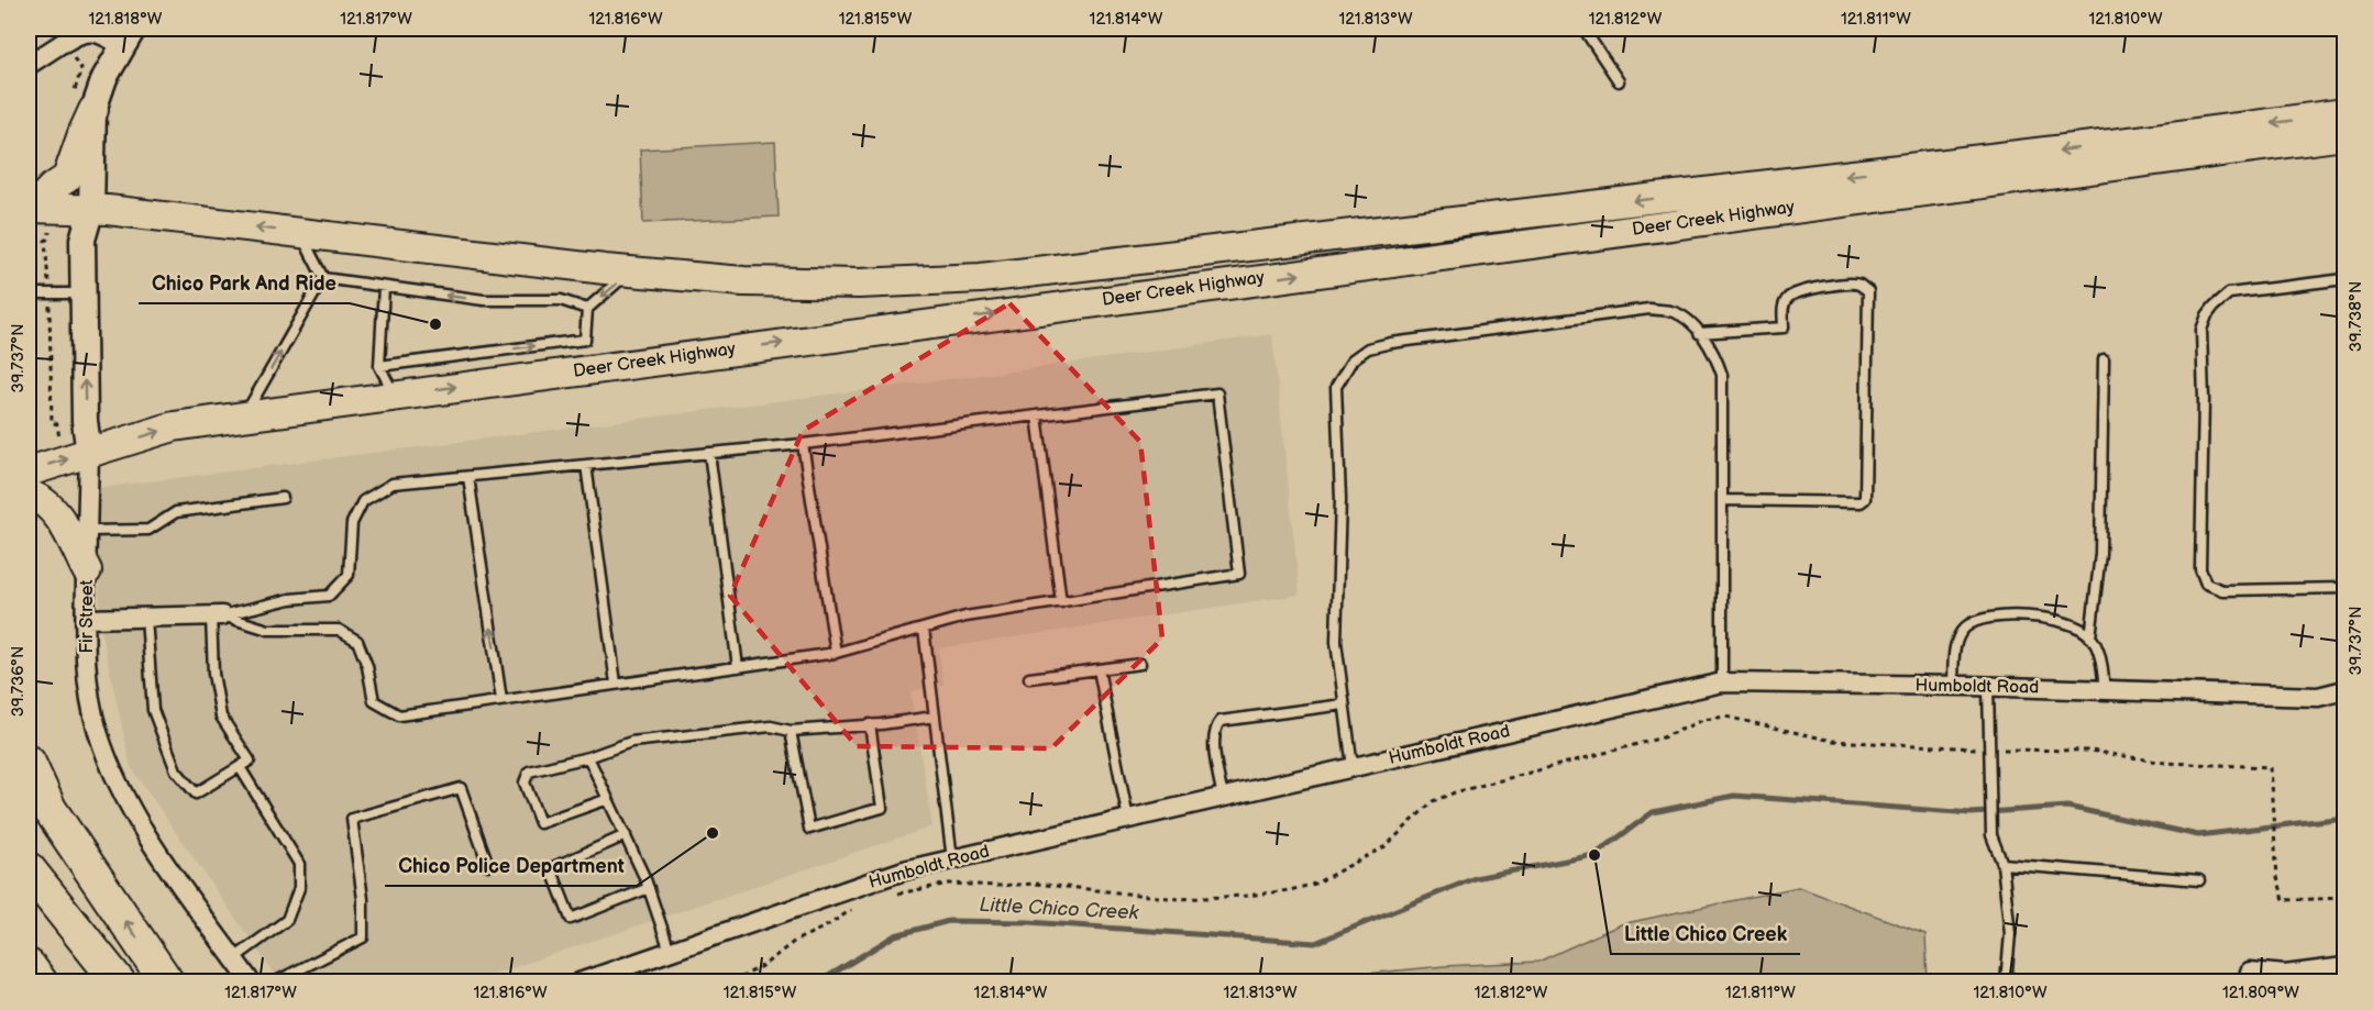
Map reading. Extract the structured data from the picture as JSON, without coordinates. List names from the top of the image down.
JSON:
{
  "streets": {
    "main road": ["Deer Creek Highway"],
    "street": ["Fir Street", "Humboldt Road"]
  },
  "crossings": [
    ["Deer Creek Highway", "Fir Street"]
  ],
  "water": ["Little Chico Creek"],
  "places": ["Chico Park And Ride", "Chico Police Department", "Little Chico Creek"],
  "coordinates": [
    "121.818°W",
    "121.817°W",
    "121.816°W",
    "121.815°W",
    "121.814°W",
    "121.813°W",
    "121.812°W",
    "121.811°W",
    "121.810°W",
    "39.738°N",
    "39.737°N",
    "39.736°N",
    "121.809°W"
  ]
}
